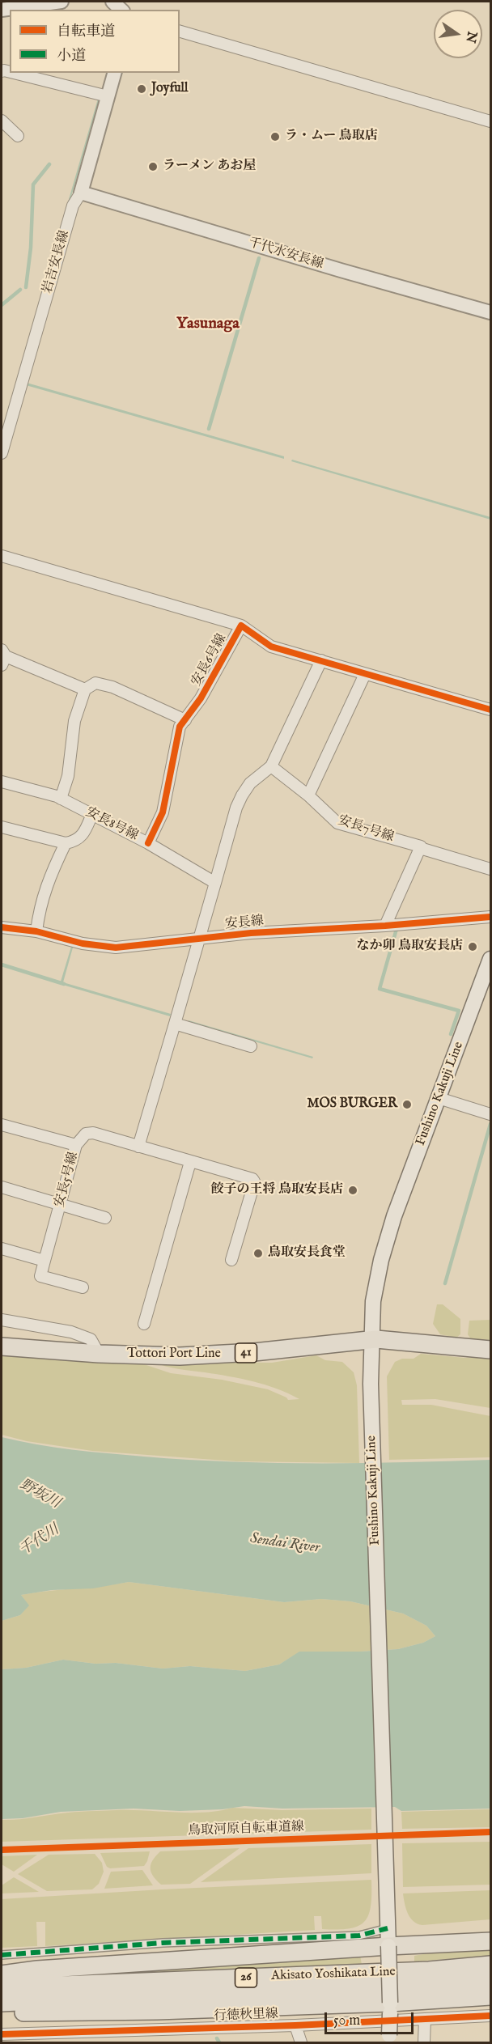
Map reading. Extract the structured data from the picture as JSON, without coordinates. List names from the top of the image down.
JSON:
{
  "streets": {
    "main road": [
      "Fushino Kakuji Line",
      "41",
      "Tottori Port Line",
      "Akisato Yoshikata Line",
      "26"
    ],
    "street": [
      "千代水安長線",
      "岩吉安長線",
      "安長6号線",
      "安長8号線",
      "安長7号線",
      "安長線",
      "安長5号線",
      "行徳秋里線"
    ],
    "cycle path": ["鳥取河原自転車道線"]
  },
  "crossings": [
    ["千代水安長線", "岩吉安長線"],
    ["安長6号線", "安長8号線"],
    ["Fushino Kakuji Line", "Tottori Port Line"]
  ],
  "districts": ["Yasunaga"],
  "water": ["野坂川", "千代川", "Sendai River"],
  "places": [
    "Joyfull",
    "ラ・ムー 鳥取店",
    "ラーメン あお屋",
    "なか卯 鳥取安長店",
    "MOS BURGER",
    "餃子の王将 鳥取安長店",
    "鳥取安長食堂"
  ],
  "legend": ["自転車道", "小道"],
  "scale_bar": "50 m",
  "north": "right"
}
